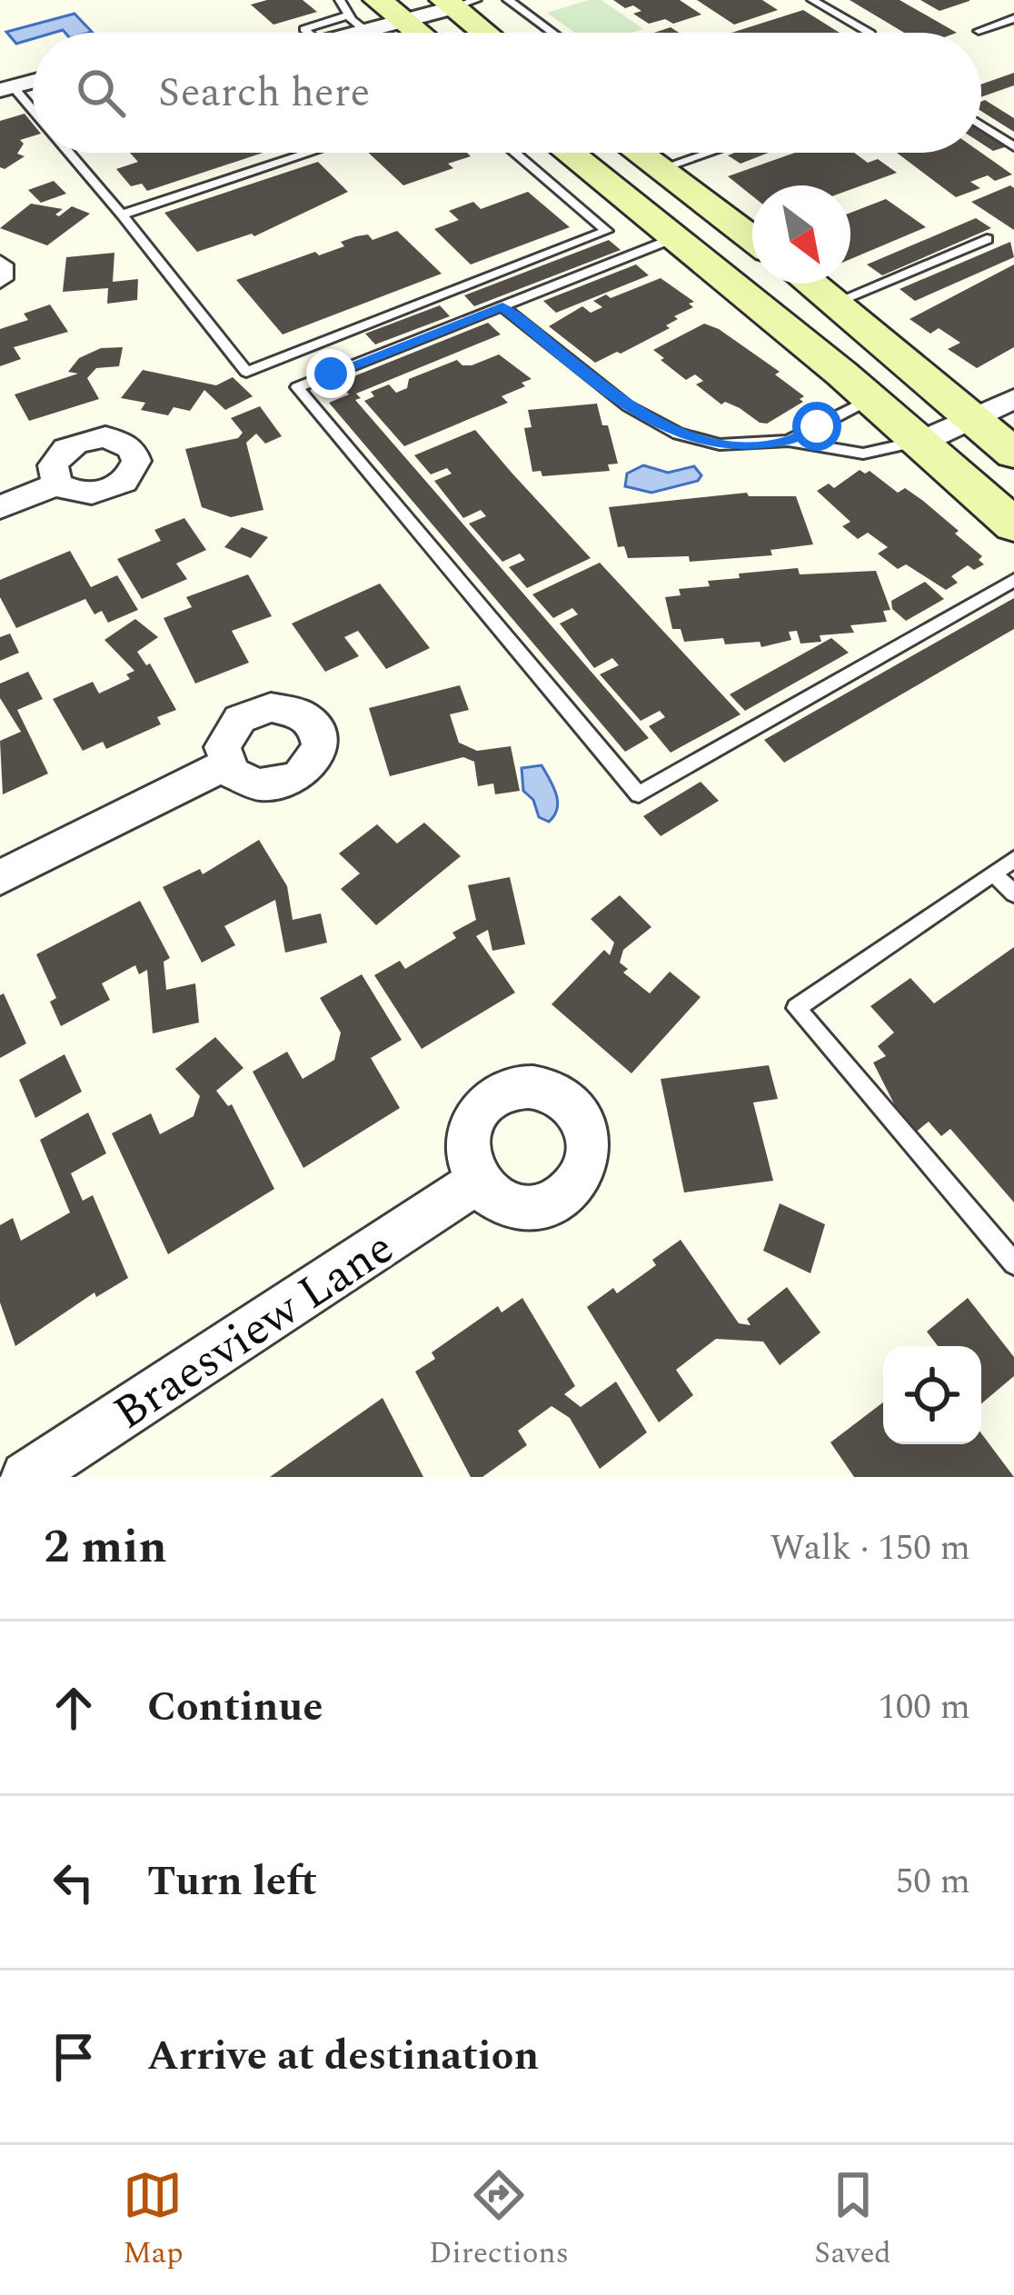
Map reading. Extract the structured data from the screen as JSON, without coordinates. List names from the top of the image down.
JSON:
{
  "streets": {
    "street": ["Braesview Lane"]
  },
  "north": "bottom right",
  "page": {
    "search": "Search here",
    "heading": ["2 min", "Walk · 150 m"],
    "list": [
      ["Continue", "100 m"],
      ["Turn left", "50 m"],
      "Arrive at destination"
    ],
    "nav": ["Map", "Directions", "Saved"]
  }
}
